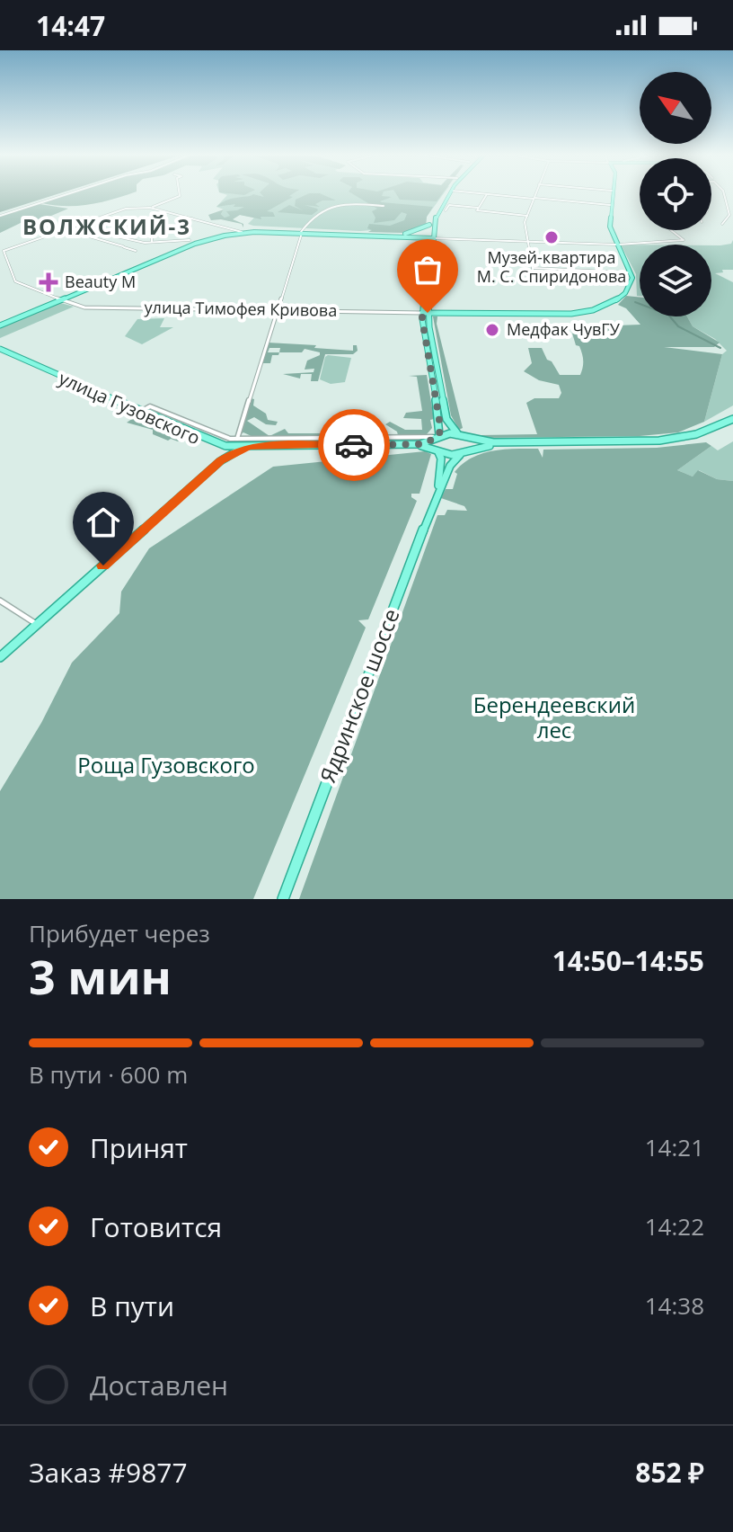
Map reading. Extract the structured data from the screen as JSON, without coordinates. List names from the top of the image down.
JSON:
{
  "streets": {
    "main road": ["улица Гузовского", "Ядринское шоссе"],
    "street": ["улица Тимофея Кривова"]
  },
  "crossings": [
    ["улица Тимофея Кривова", "Ядринское шоссе"],
    ["улица Гузовского", "Ядринское шоссе"]
  ],
  "districts": ["ВОЛЖСКИЙ-3"],
  "parks": ["Берендеевский лес", "Роща Гузовского"],
  "places": {
    "other": ["Музей-квартира М. С. Спиридонова", "Медфак ЧувГУ"],
    "health": ["Beauty M"]
  },
  "north": "top left",
  "page": {
    "status": "14:47",
    "heading": ["3 мин", "Прибудет через", "14:50–14:55"],
    "panel": ["Заказ #9877", "852 ₽"],
    "bar": "В пути · 600 m",
    "list": [
      ["Принят", "14:21"],
      ["Готовится", "14:22"],
      ["В пути", "14:38"],
      "Доставлен"
    ]
  }
}
